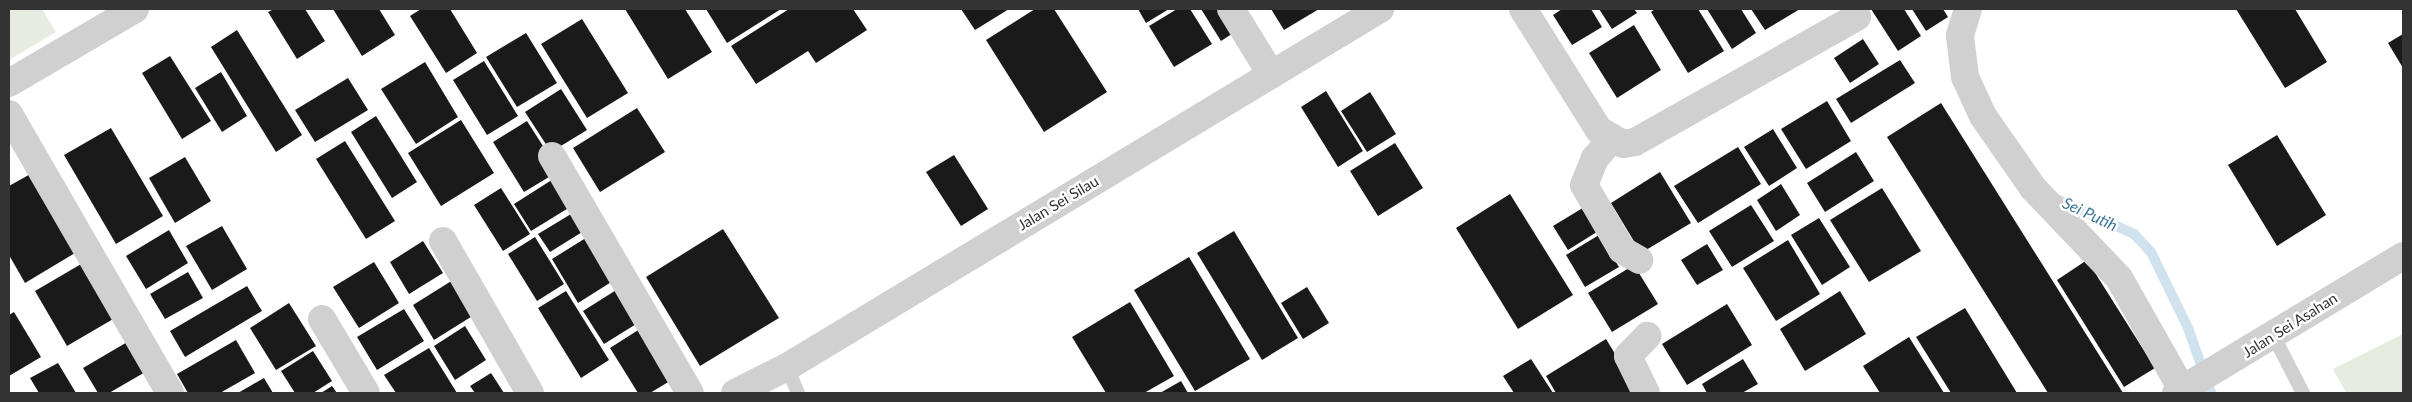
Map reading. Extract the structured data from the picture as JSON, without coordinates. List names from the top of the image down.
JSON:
{
  "streets": {
    "street": ["Jalan Sei Silau", "Jalan Sei Asahan"]
  },
  "water": ["Sei Putih"]
}
